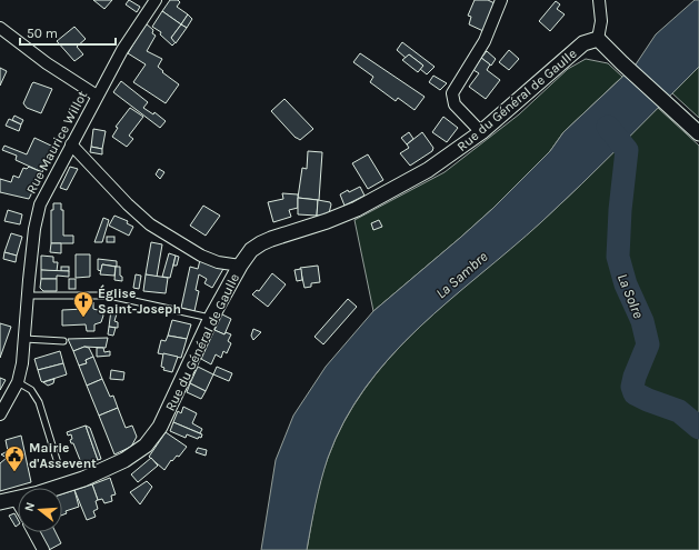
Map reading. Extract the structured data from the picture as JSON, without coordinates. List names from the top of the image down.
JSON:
{
  "streets": {
    "street": ["Rue du Général de Gaulle", "Rue Maurice Willot"]
  },
  "water": ["La Sambre", "La Solre"],
  "places": {
    "church": ["Église Saint-Joseph"],
    "public building": ["Mairie d'Assevent"]
  },
  "scale_bar": "50 m",
  "north": "left"
}
